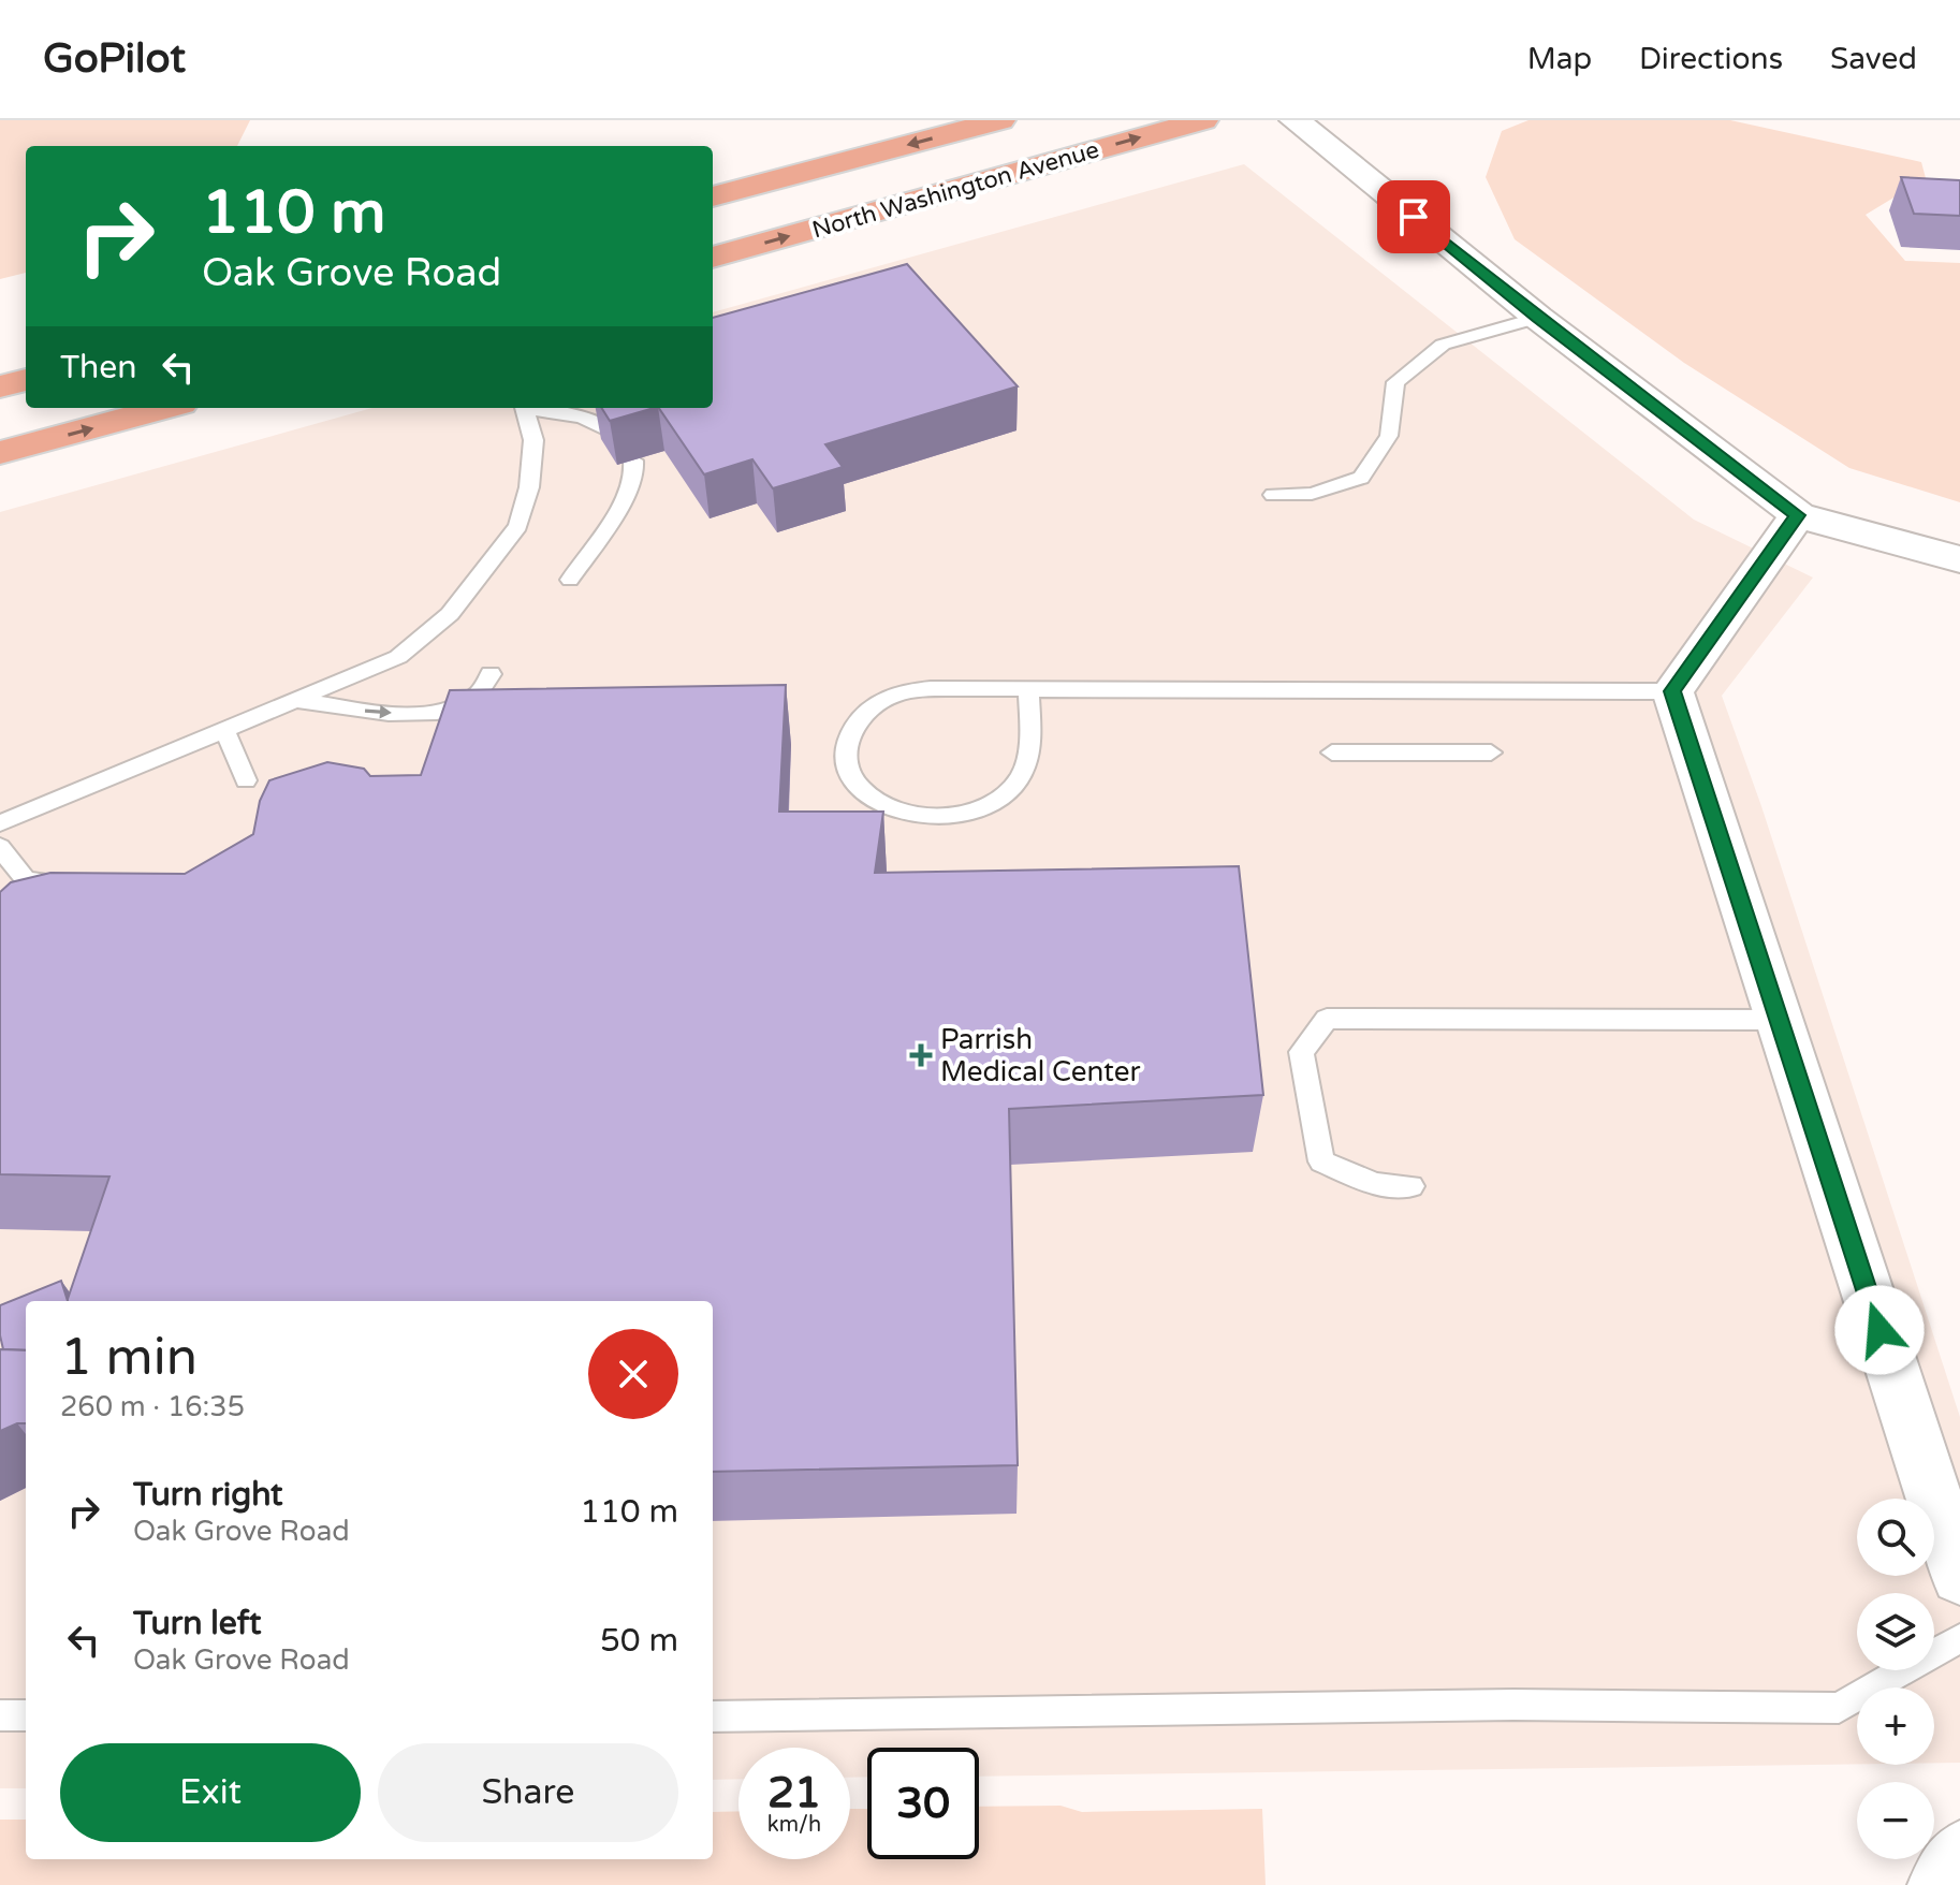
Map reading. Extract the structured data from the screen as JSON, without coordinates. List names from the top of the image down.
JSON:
{
  "streets": {
    "main road": ["North Washington Avenue"]
  },
  "places": {
    "health": ["Parrish Medical Center"]
  },
  "page": {
    "header": "GoPilot",
    "nav": ["Map", "Directions", "Saved"],
    "turn": ["110 m", "Oak Grove Road"],
    "then": "Then",
    "heading": ["1 min", "260 m · 16:35"],
    "list": [
      {
        "name": "Turn right",
        "note": "Oak Grove Road",
        "value": "110 m"
      },
      {
        "name": "Turn left",
        "note": "Oak Grove Road",
        "value": "50 m"
      }
    ],
    "map_buttons": ["+", "−"],
    "buttons": ["Exit", "Share"],
    "speed": "21 km/h",
    "limit": "30"
  }
}
